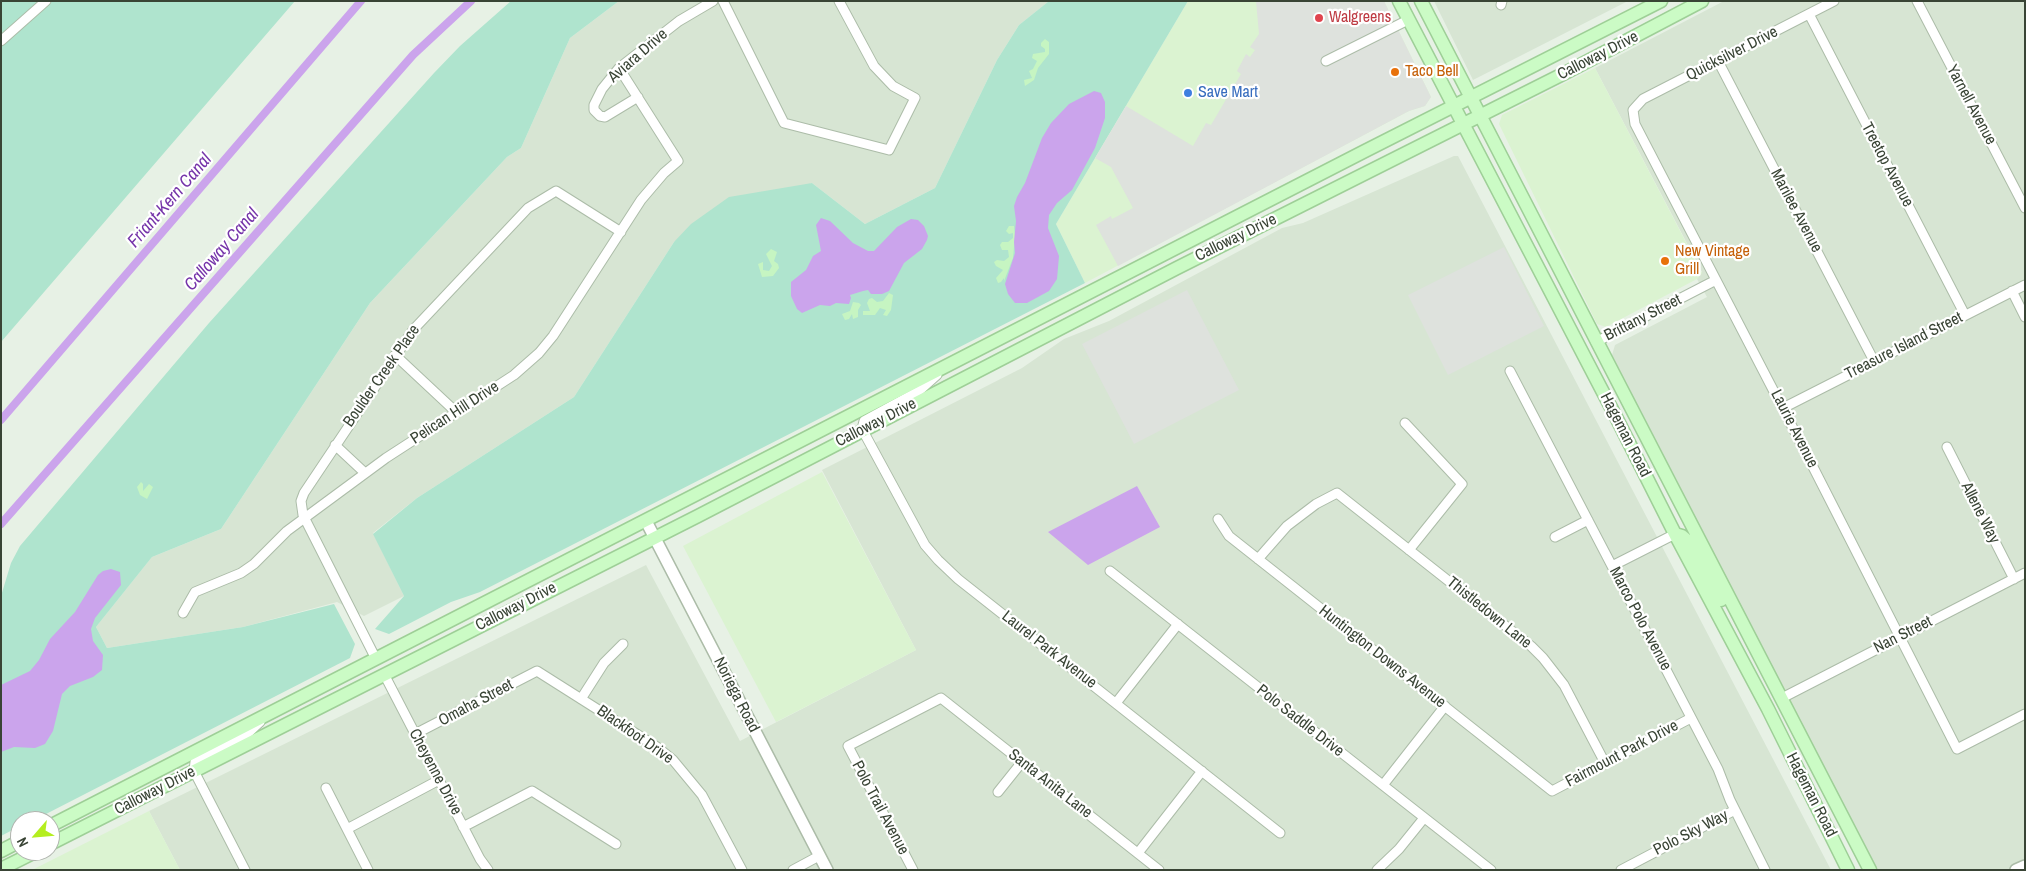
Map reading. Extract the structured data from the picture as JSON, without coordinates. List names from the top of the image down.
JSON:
{
  "streets": {
    "main road": ["Calloway Drive", "Hageman Road"],
    "street": [
      "Quicksilver Drive",
      "Aviara Drive",
      "Yarnell Avenue",
      "Treetop Avenue",
      "Marilee Avenue",
      "Brittany Street",
      "Treasure Island Street",
      "Boulder Creek Place",
      "Pelican Hill Drive",
      "Laurie Avenue",
      "Allene Way",
      "Thistledown Lane",
      "Marco Polo Avenue",
      "Nan Street",
      "Laurel Park Avenue",
      "Huntington Downs Avenue",
      "Noriega Road",
      "Omaha Street",
      "Polo Saddle Drive",
      "Blackfoot Drive",
      "Fairmount Park Drive",
      "Cheyenne Drive",
      "Santa Anita Lane",
      "Polo Trail Avenue",
      "Polo Sky Way"
    ]
  },
  "crossings": [
    ["Quicksilver Drive", "Treetop Avenue"],
    ["Quicksilver Drive", "Marilee Avenue"],
    ["Quicksilver Drive", "Laurie Avenue"],
    ["Aviara Drive", "Pelican Hill Drive"],
    ["Calloway Drive", "Hageman Road"],
    ["Calloway Drive", "Laurel Park Avenue"],
    ["Calloway Drive", "Noriega Road"],
    ["Calloway Drive", "Cheyenne Drive"],
    ["Treetop Avenue", "Treasure Island Street"],
    ["Marilee Avenue", "Treasure Island Street"],
    ["Brittany Street", "Laurie Avenue"],
    ["Brittany Street", "Hageman Road"],
    ["Treasure Island Street", "Laurie Avenue"],
    ["Boulder Creek Place", "Pelican Hill Drive"],
    ["Laurie Avenue", "Nan Street"],
    ["Hageman Road", "Nan Street"],
    ["Allene Way", "Nan Street"],
    ["Thistledown Lane", "Huntington Downs Avenue"],
    ["Thistledown Lane", "Fairmount Park Drive"],
    ["Marco Polo Avenue", "Fairmount Park Drive"],
    ["Marco Polo Avenue", "Polo Sky Way"],
    ["Huntington Downs Avenue", "Fairmount Park Drive"],
    ["Omaha Street", "Blackfoot Drive"],
    ["Omaha Street", "Cheyenne Drive"],
    ["Santa Anita Lane", "Polo Trail Avenue"]
  ],
  "water": ["Friant-Kern Canal", "Calloway Canal"],
  "places": [
    "Walgreens",
    "Taco Bell",
    "Save Mart",
    "New Vintage Grill"
  ],
  "north": "bottom left"
}
